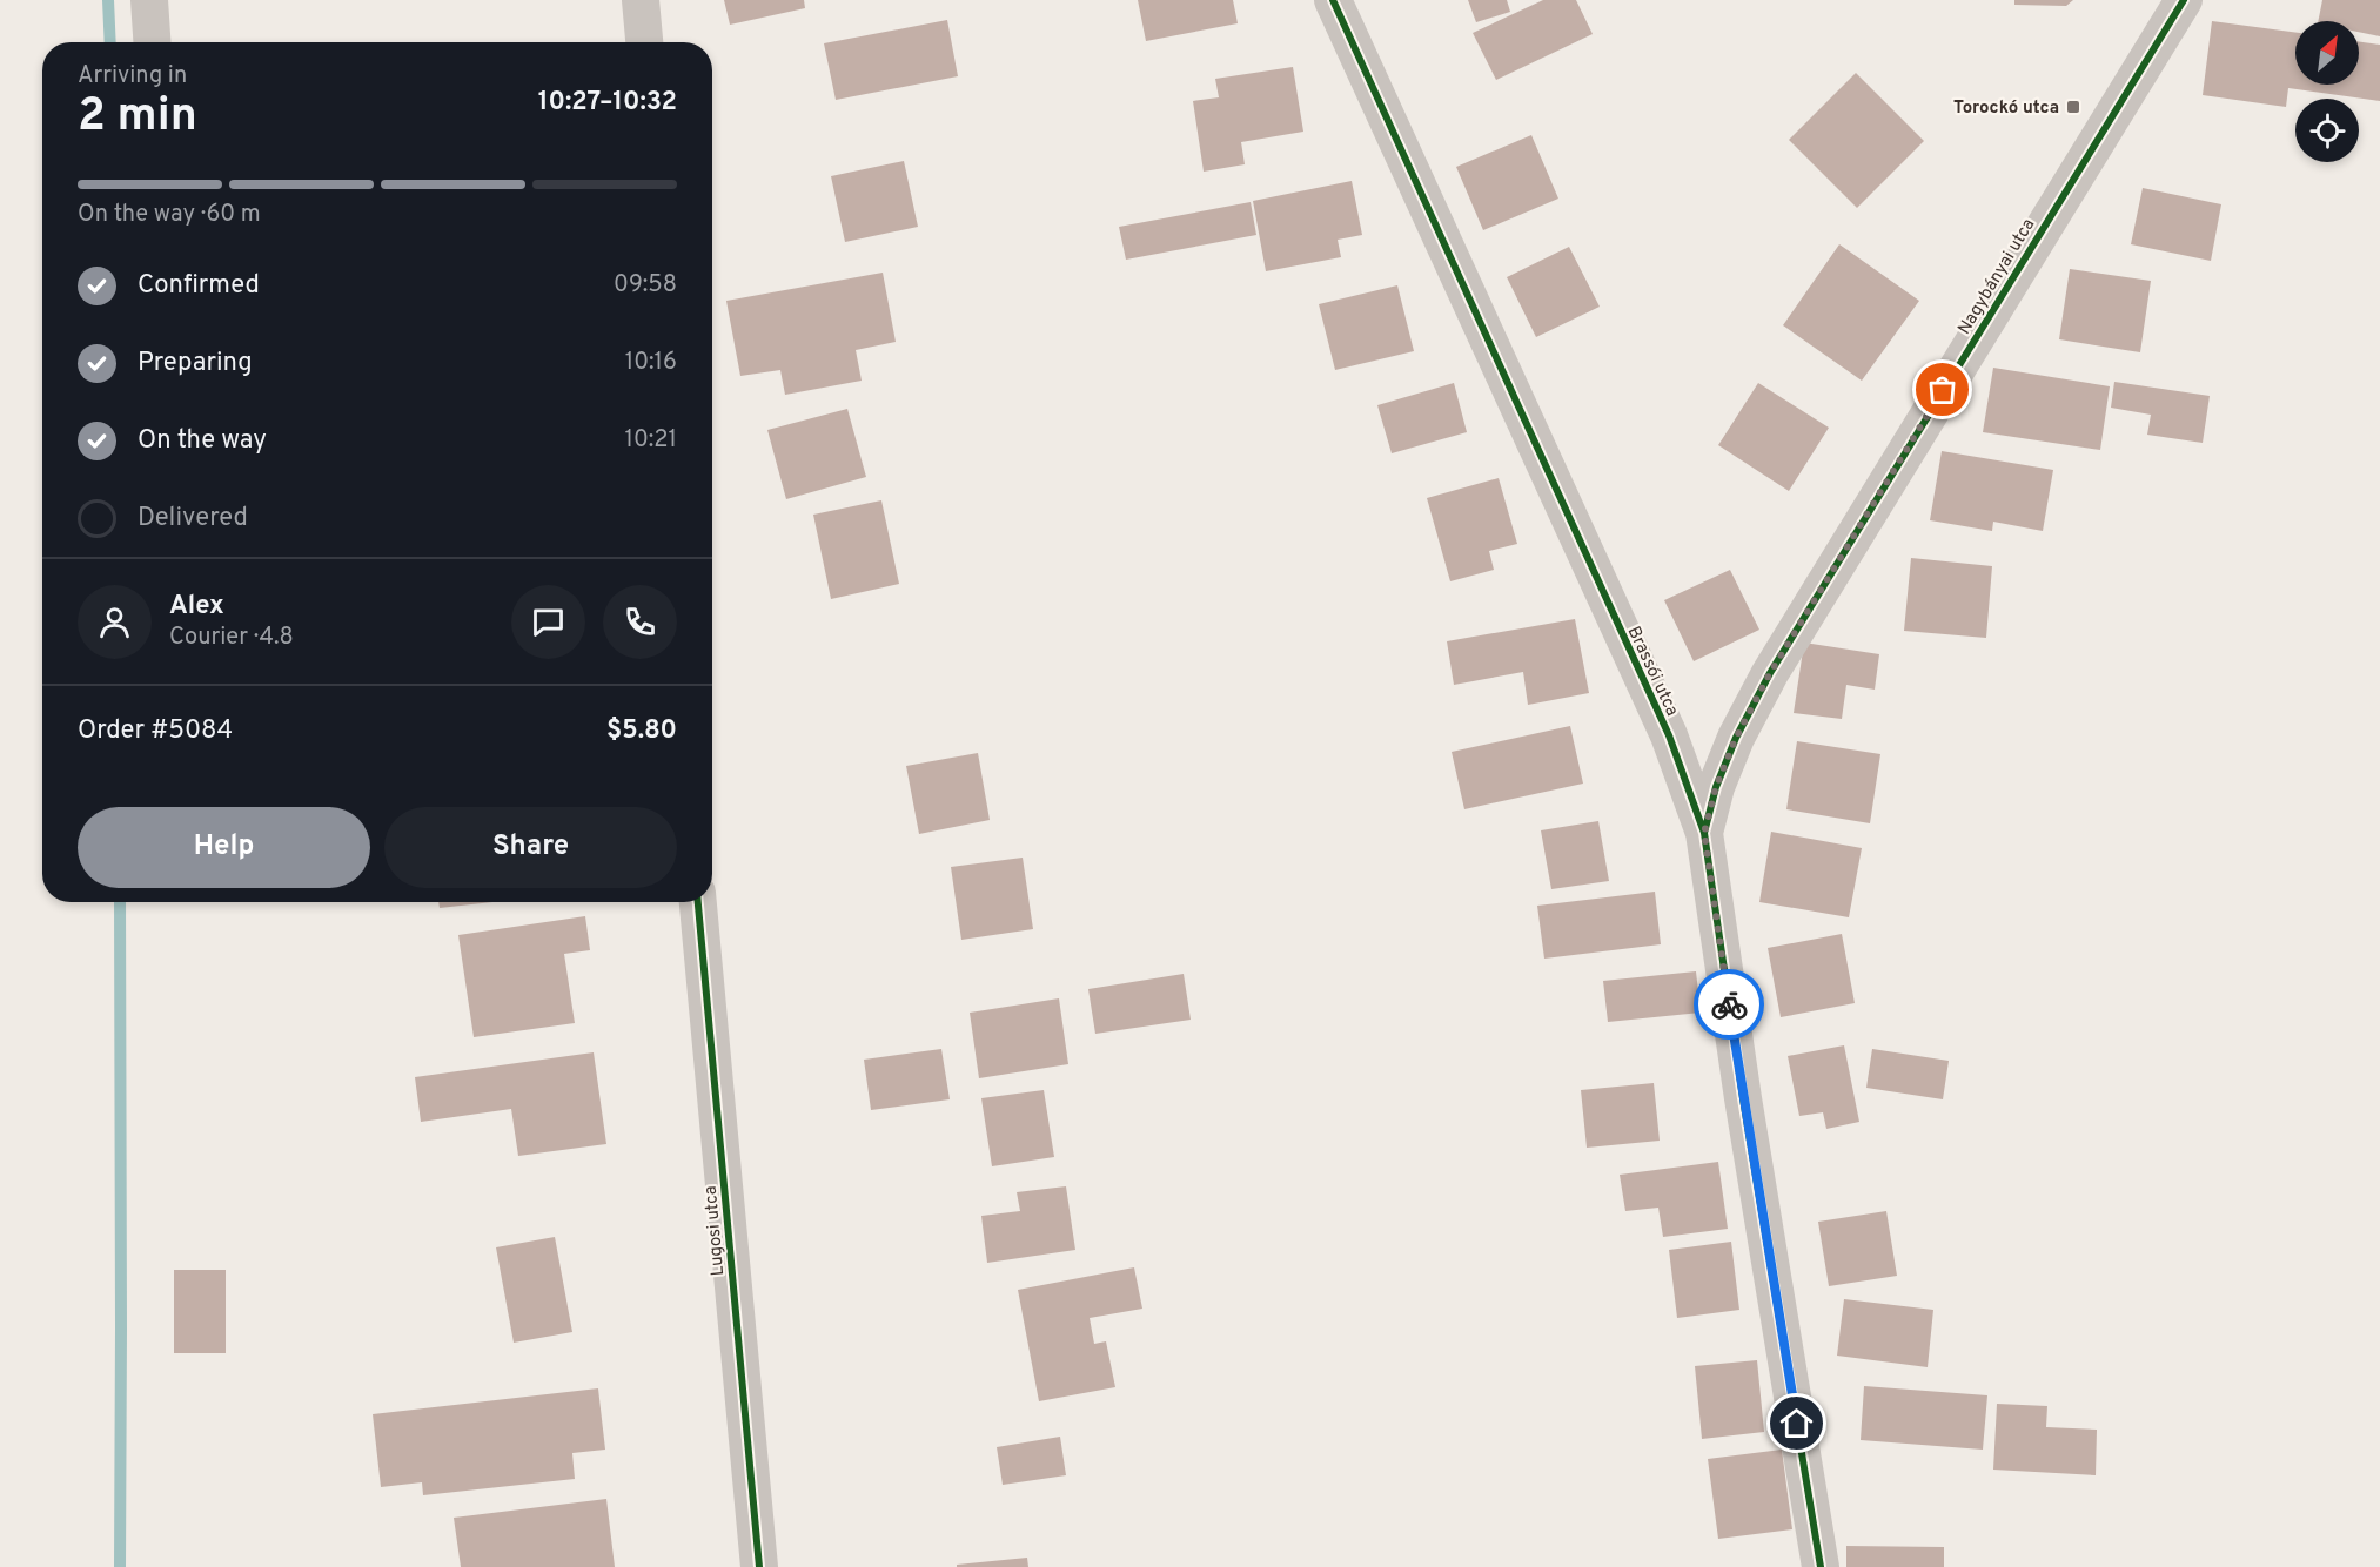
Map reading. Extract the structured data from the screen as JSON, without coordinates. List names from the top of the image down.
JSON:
{
  "streets": {
    "street": ["Nagybányai utca", "Brassói utca", "Lugosi utca"]
  },
  "crossings": [
    ["Nagybányai utca", "Brassói utca"]
  ],
  "places": {
    "transit": ["Torockó utca"]
  },
  "north": "top right",
  "page": {
    "heading": ["2 min", "Arriving in", "10:27–10:32"],
    "panel": [
      "Alex",
      "Courier · 4.8",
      "Order #5084",
      "$5.80"
    ],
    "bar": "On the way · 60 m",
    "list": [
      ["Confirmed", "09:58"],
      ["Preparing", "10:16"],
      ["On the way", "10:21"],
      "Delivered"
    ],
    "buttons": ["Help", "Share"]
  }
}
